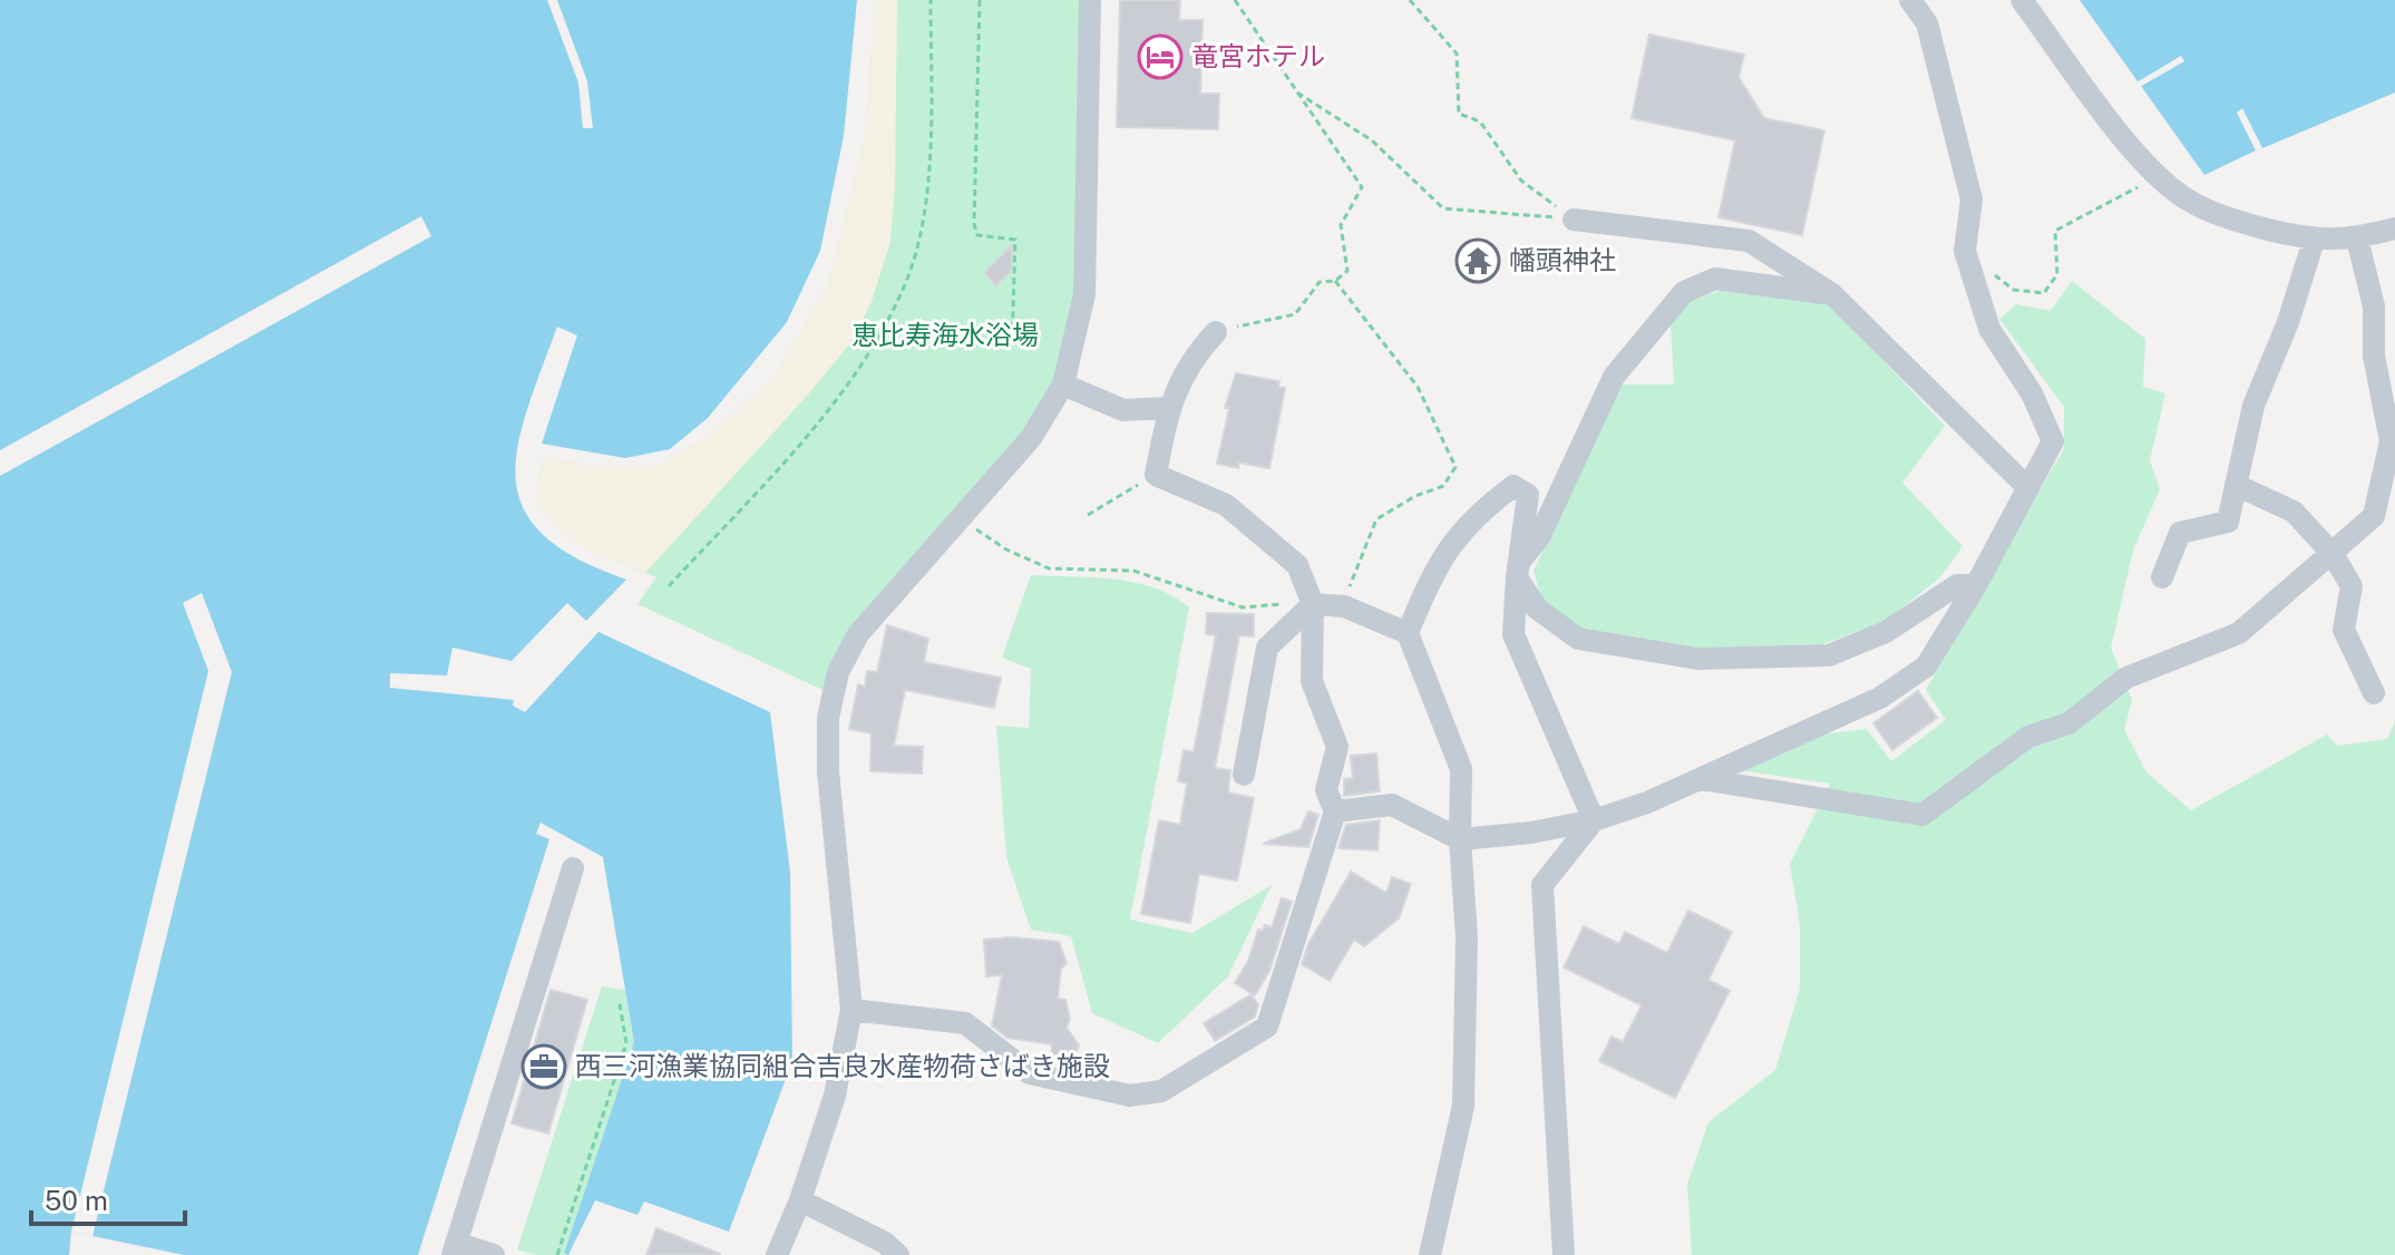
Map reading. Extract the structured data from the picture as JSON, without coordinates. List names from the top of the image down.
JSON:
{
  "parks": ["恵比寿海水浴場"],
  "places": {
    "hotel": ["竜宮ホテル"],
    "temple": ["幡頭神社"],
    "office": ["西三河漁業協同組合吉良水産物荷さばき施設"]
  },
  "scale_bar": "50 m"
}
